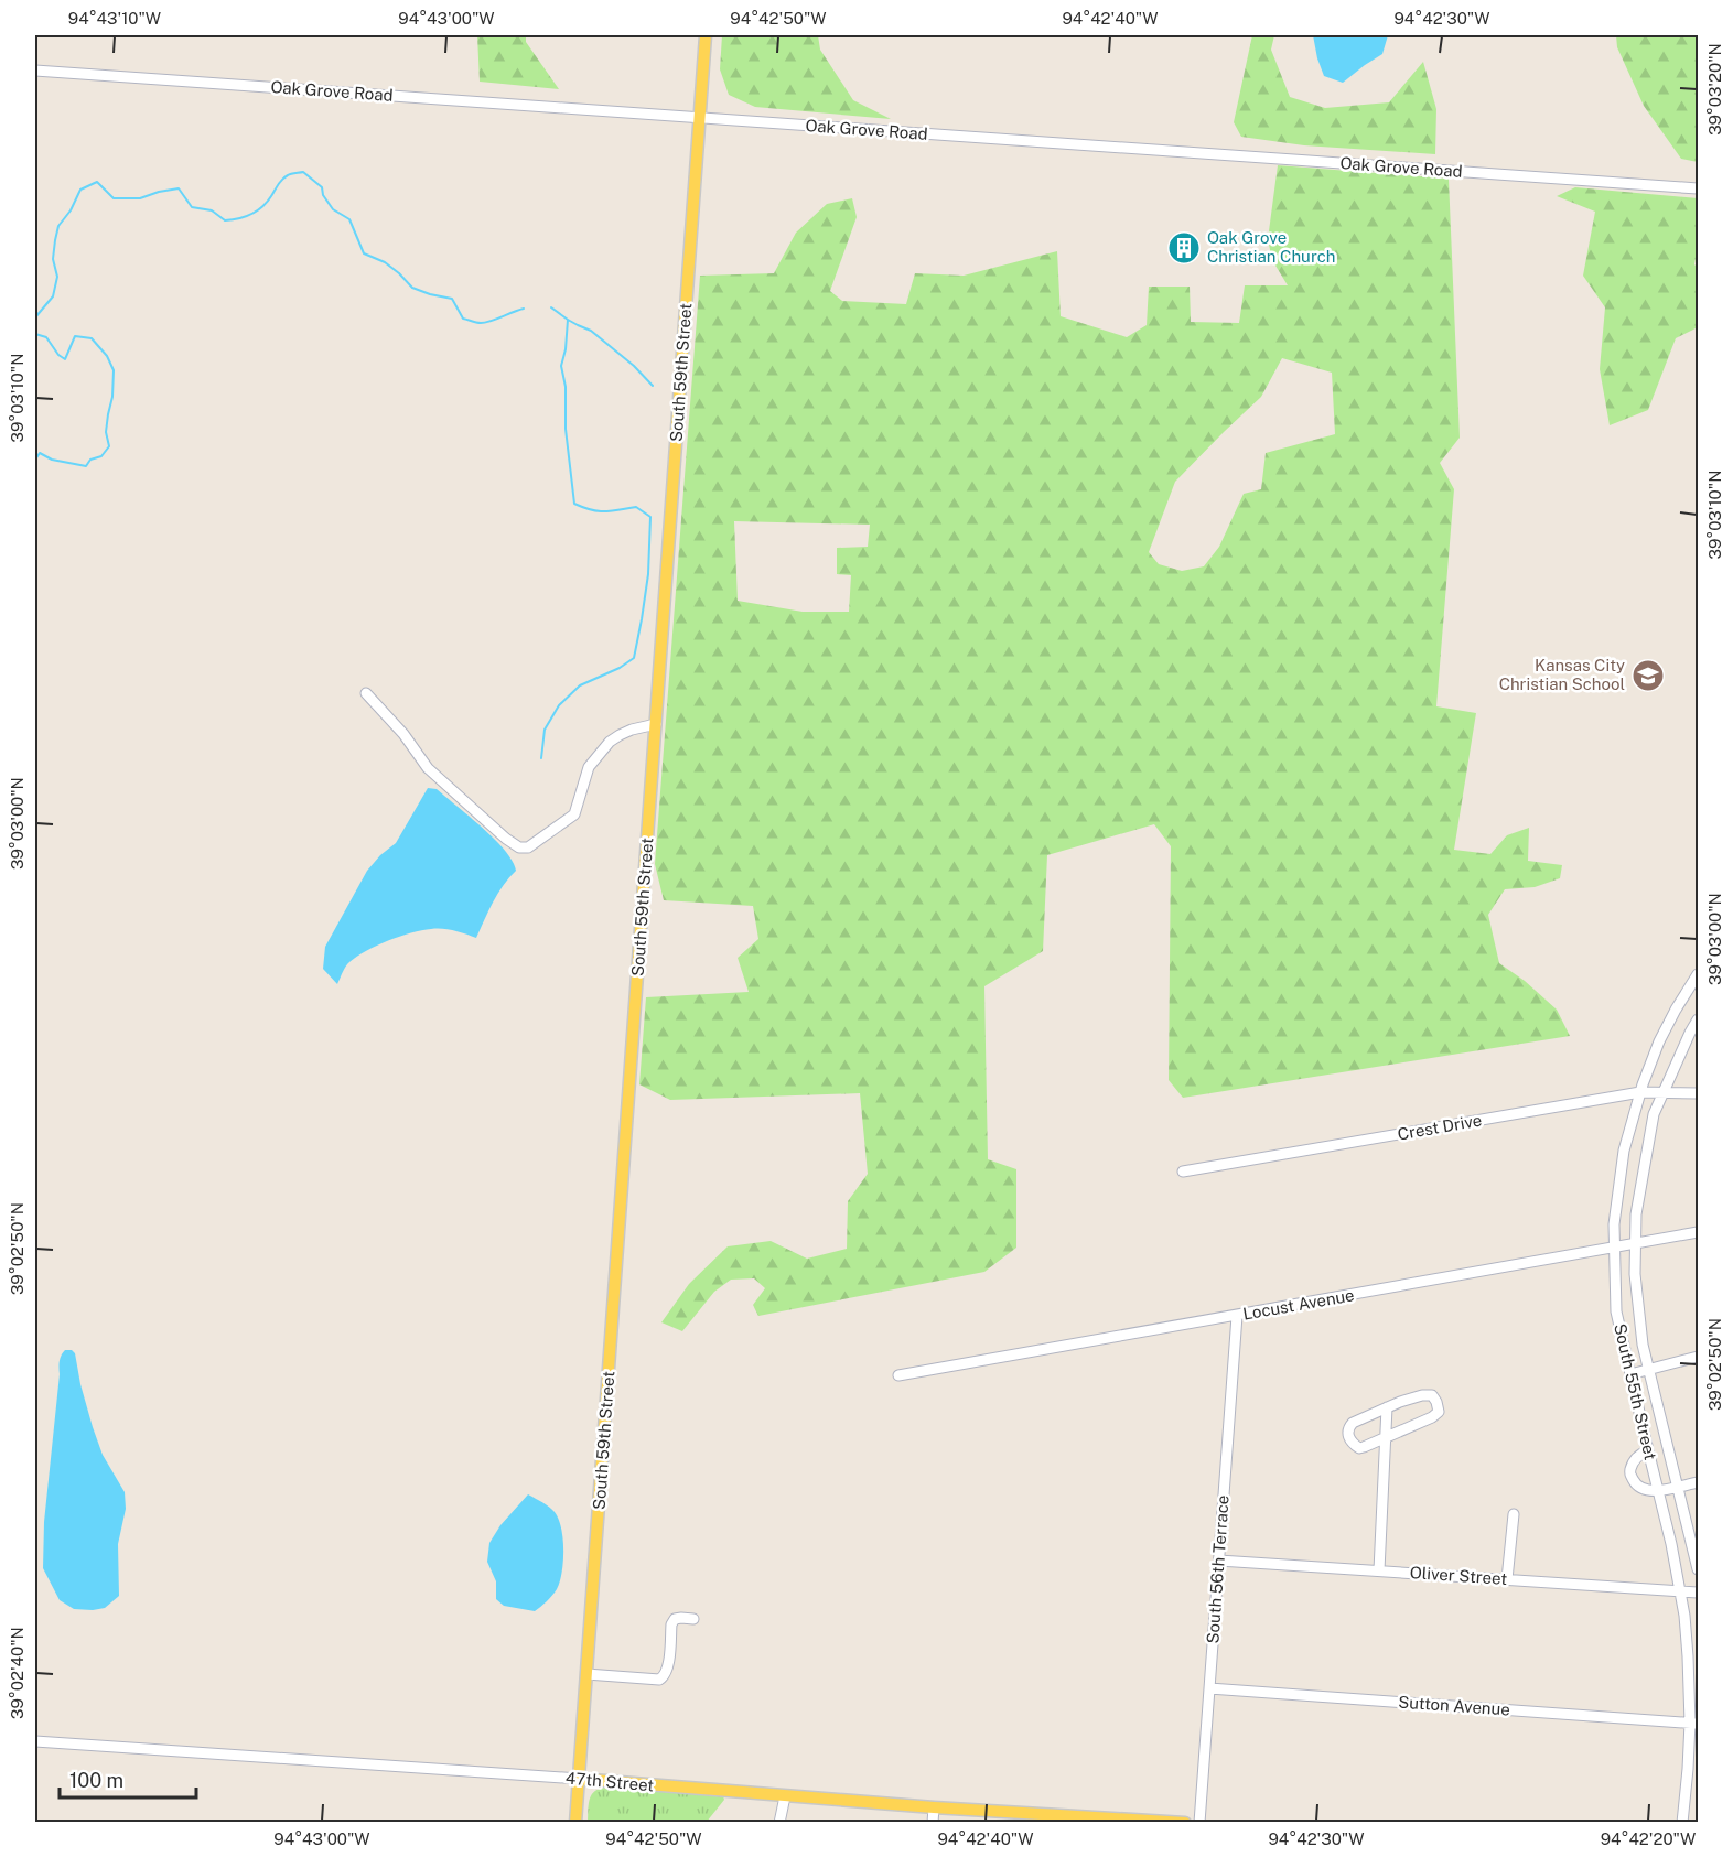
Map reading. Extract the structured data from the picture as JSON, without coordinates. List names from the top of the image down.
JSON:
{
  "streets": {
    "main road": ["South 59th Street", "47th Street"],
    "street": [
      "Oak Grove Road",
      "Crest Drive",
      "Locust Avenue",
      "South 55th Street",
      "South 56th Terrace",
      "Oliver Street",
      "Sutton Avenue"
    ]
  },
  "crossings": [
    ["Oak Grove Road", "South 59th Street"],
    ["South 59th Street", "47th Street"],
    ["Crest Drive", "South 55th Street"],
    ["Locust Avenue", "South 55th Street"],
    ["Locust Avenue", "South 56th Terrace"],
    ["South 55th Street", "Oliver Street"],
    ["South 55th Street", "Sutton Avenue"],
    ["South 56th Terrace", "Oliver Street"],
    ["South 56th Terrace", "Sutton Avenue"]
  ],
  "places": {
    "building": ["Oak Grove Christian Church"],
    "school or university": ["Kansas City Christian School"]
  },
  "scale_bar": "100 m",
  "coordinates": [
    "94°43'10\"W",
    "94°43'00\"W",
    "94°42'50\"W",
    "94°42'40\"W",
    "94°42'30\"W",
    "39°03'20\"N",
    "39°03'10\"N",
    "39°03'00\"N",
    "39°02'50\"N",
    "39°02'40\"N",
    "94°42'20\"W"
  ]
}
